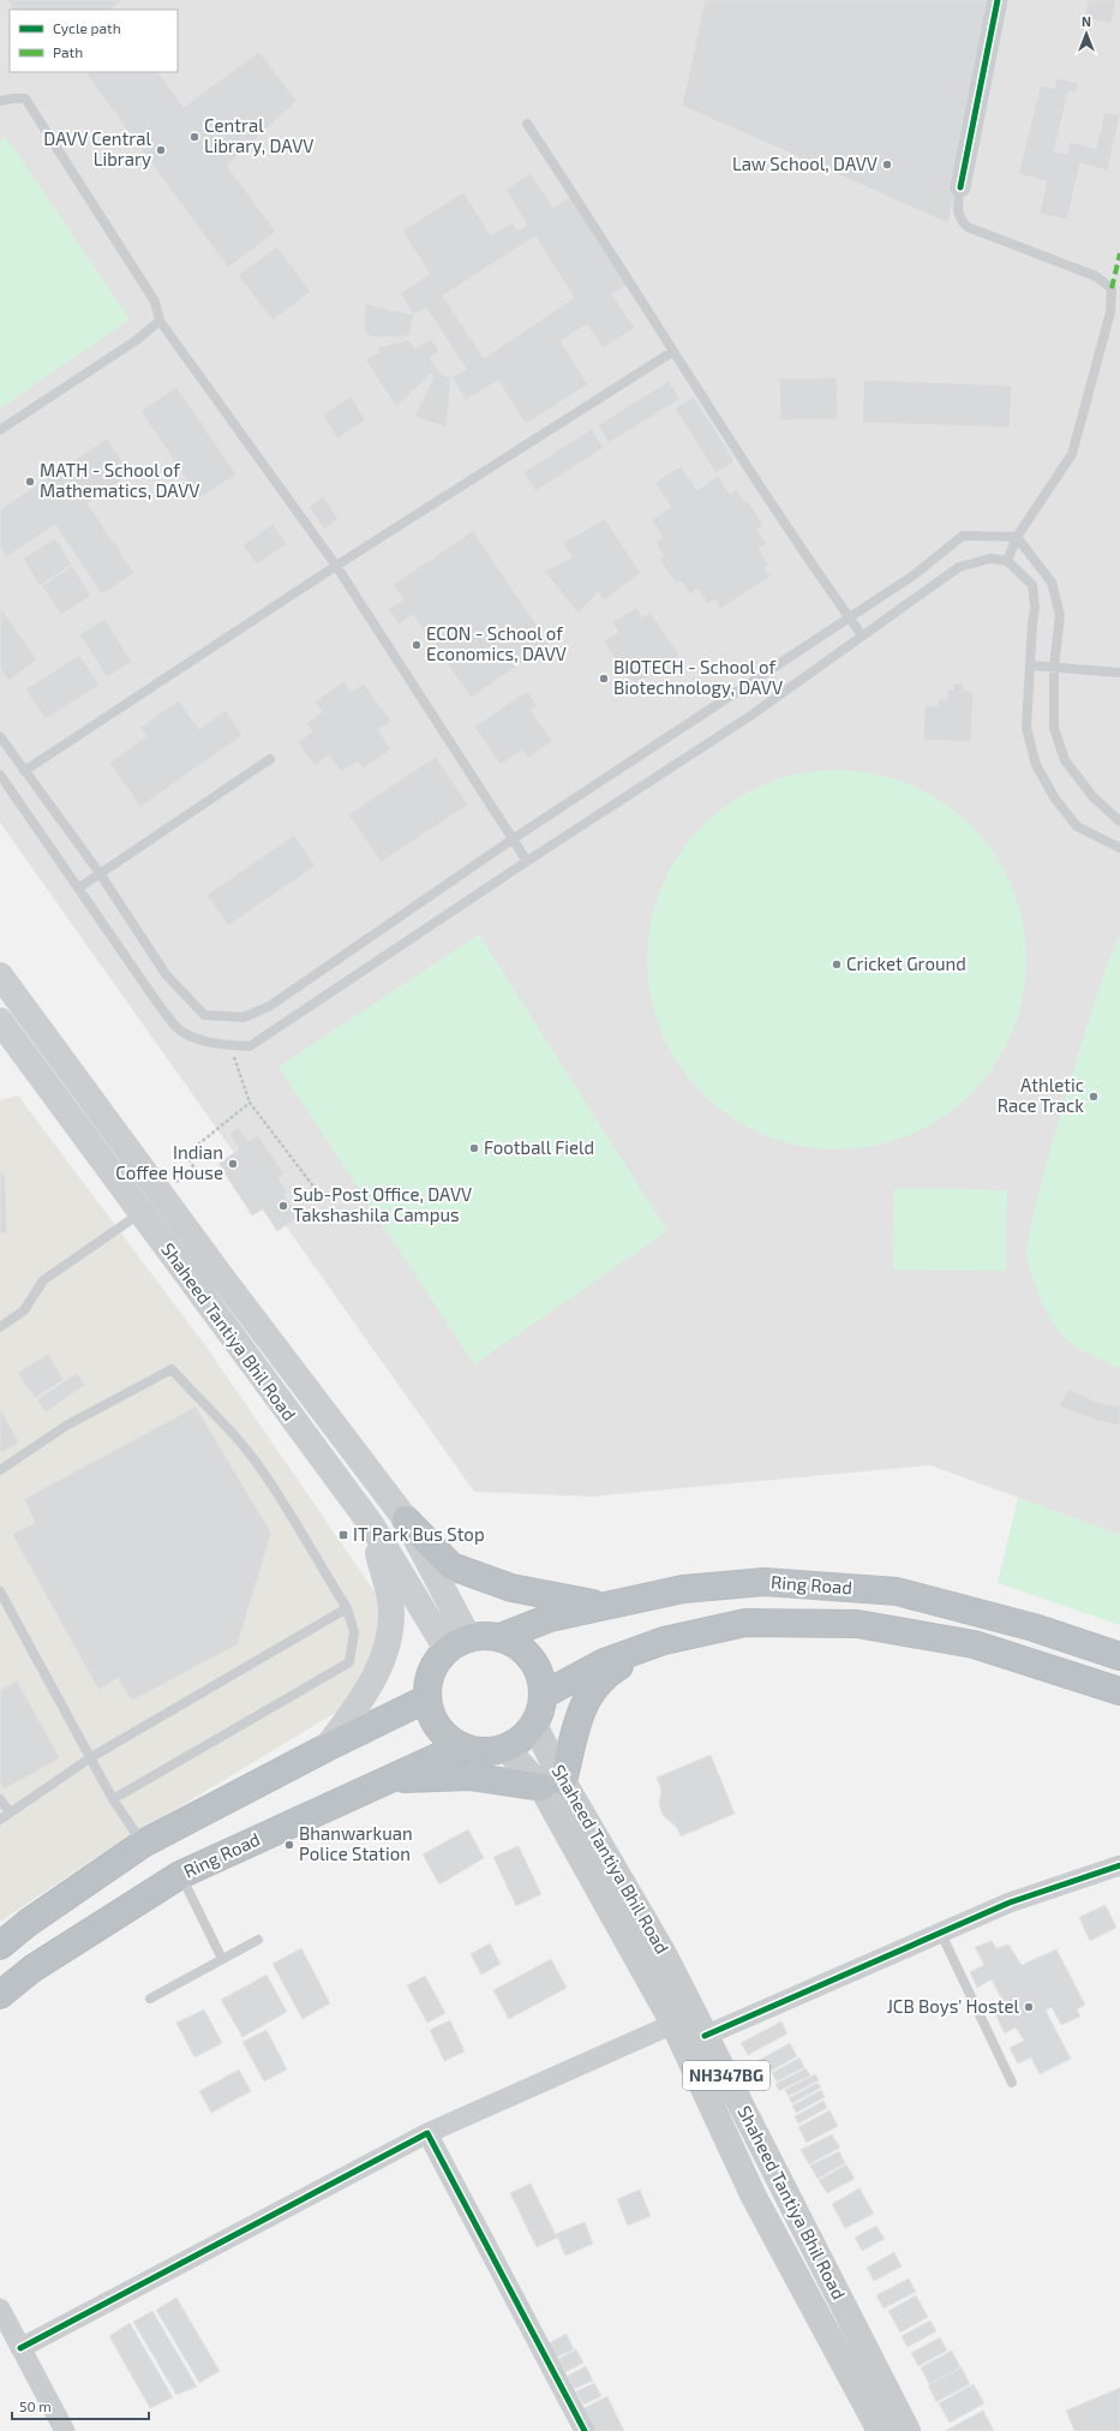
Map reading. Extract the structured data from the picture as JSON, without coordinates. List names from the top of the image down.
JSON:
{
  "streets": {
    "highway": ["Ring Road"],
    "main road": ["Shaheed Tantiya Bhil Road", "NH347BG"]
  },
  "crossings": [
    ["Shaheed Tantiya Bhil Road", "Ring Road"]
  ],
  "places": {
    "other": [
      "Central Library, DAVV",
      "DAVV Central Library",
      "Law School, DAVV",
      "MATH - School of Mathematics, DAVV",
      "ECON - School of Economics, DAVV",
      "BIOTECH - School of Biotechnology, DAVV",
      "Cricket Ground",
      "Athletic Race Track",
      "Football Field",
      "Indian Coffee House",
      "Sub-Post Office, DAVV Takshashila Campus",
      "Bhanwarkuan Police Station",
      "JCB Boys' Hostel"
    ],
    "transit": ["IT Park Bus Stop"]
  },
  "legend": ["Cycle path", "Path"],
  "scale_bar": "50 m",
  "north": "top"
}
